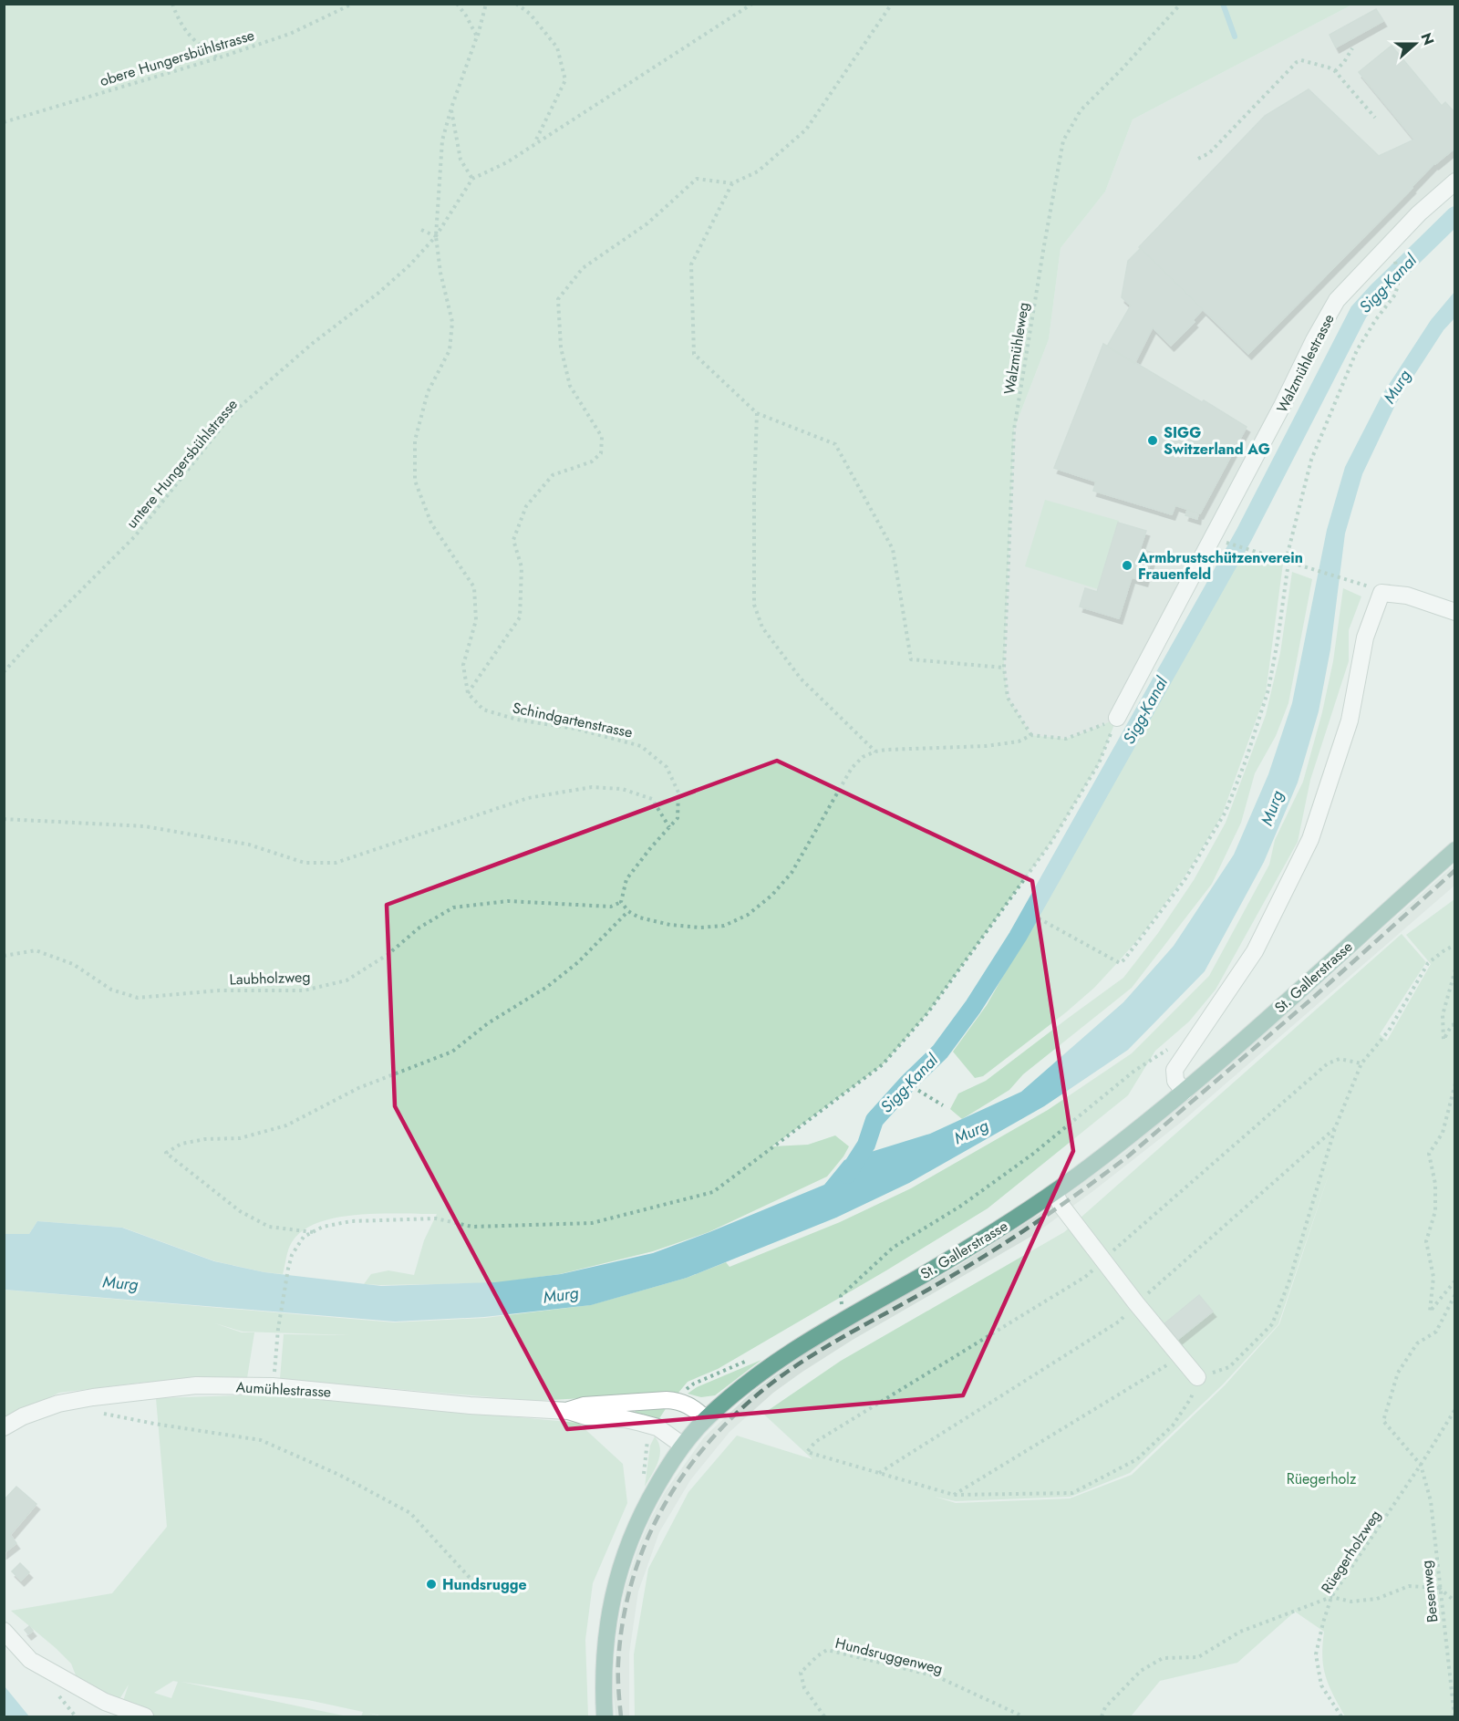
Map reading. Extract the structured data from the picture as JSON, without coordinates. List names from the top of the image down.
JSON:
{
  "streets": {
    "main road": ["St. Gallerstrasse"],
    "street": ["Walzmühlestrasse", "Aumühlestrasse"],
    "path": [
      "obere Hungersbühlstrasse",
      "Walzmühleweg",
      "untere Hungersbühlstrasse",
      "Schindgartenstrasse",
      "Laubholzweg",
      "Rüegerholzweg",
      "Besenweg",
      "Hundsruggenweg"
    ]
  },
  "crossings": [
    ["Schindgartenstrasse", "Laubholzweg"],
    ["St. Gallerstrasse", "Aumühlestrasse"],
    ["Rüegerholzweg", "Besenweg"]
  ],
  "water": ["Sigg-Kanal", "Murg"],
  "parks": ["Rüegerholz"],
  "places": ["SIGG Switzerland AG", "Armbrustschützenverein Frauenfeld", "Hundsrugge"],
  "north": "right"
}
